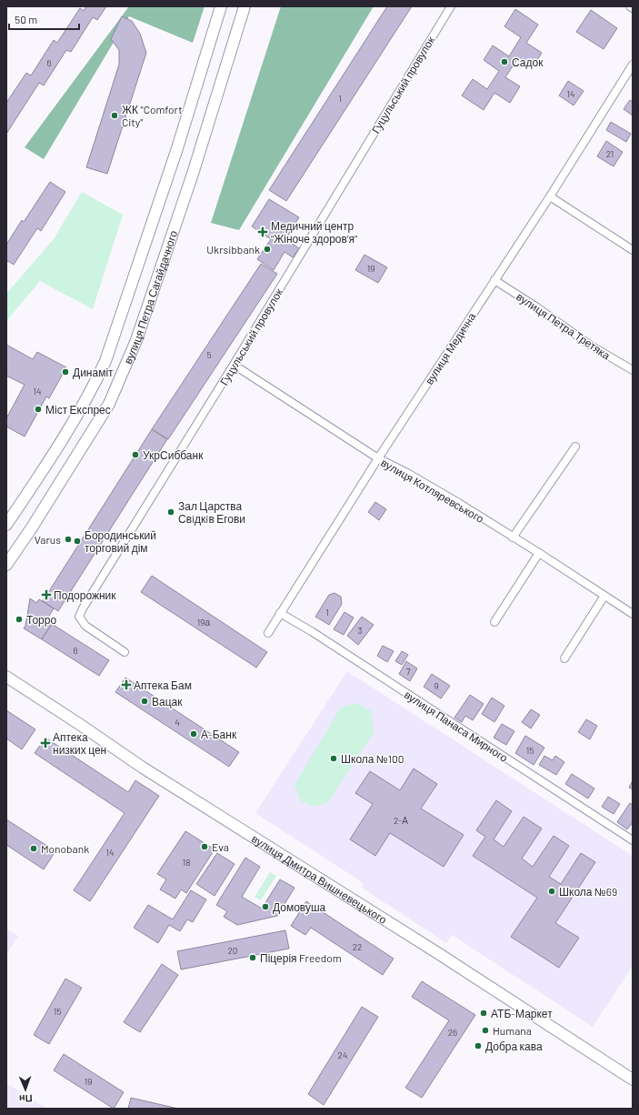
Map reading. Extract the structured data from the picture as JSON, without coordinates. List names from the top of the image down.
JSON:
{
  "streets": {
    "street": [
      "Гуцульський провулок",
      "вулиця Петра Сагайдачного",
      "вулиця Петра Третяка",
      "вулиця Медична",
      "вулиця Котляревського",
      "вулиця Панаса Мирного",
      "вулиця Дмитра Вишневецького"
    ]
  },
  "crossings": [
    ["Гуцульський провулок", "вулиця Котляревського"],
    ["вулиця Петра Третяка", "вулиця Медична"],
    ["вулиця Медична", "вулиця Котляревського"],
    ["вулиця Медична", "вулиця Панаса Мирного"]
  ],
  "places": {
    "other": [
      "Садок",
      "ЖК \"Comfort City\"",
      "Ukrsibbank",
      "Динаміт",
      "Міст Експрес",
      "УкрСиббанк",
      "Зал Царства Свiдкiв Егови",
      "Varus",
      "Бородинський торговий дім",
      "Торро",
      "Вацак",
      "А-Банк",
      "Школа №100",
      "Eva",
      "Monobank",
      "Школа №69",
      "Домовуша",
      "Піцерія Freedom",
      "АТБ-Маркет",
      "Humana",
      "Добра кава"
    ],
    "health": [
      "Медичний центр \"Жіноче здоров'я\"",
      "Подорожник",
      "Аптека Бам",
      "Аптека низких цен"
    ]
  },
  "house_numbers": [
    "6",
    "14",
    "1",
    "21",
    "19",
    "5",
    "14",
    "1",
    "19а",
    "3",
    "6",
    "7",
    "9",
    "4",
    "15",
    "2-А",
    "14",
    "18",
    "22",
    "20",
    "15",
    "26",
    "24",
    "19"
  ],
  "scale_bar": "50 m",
  "north": "bottom"
}
